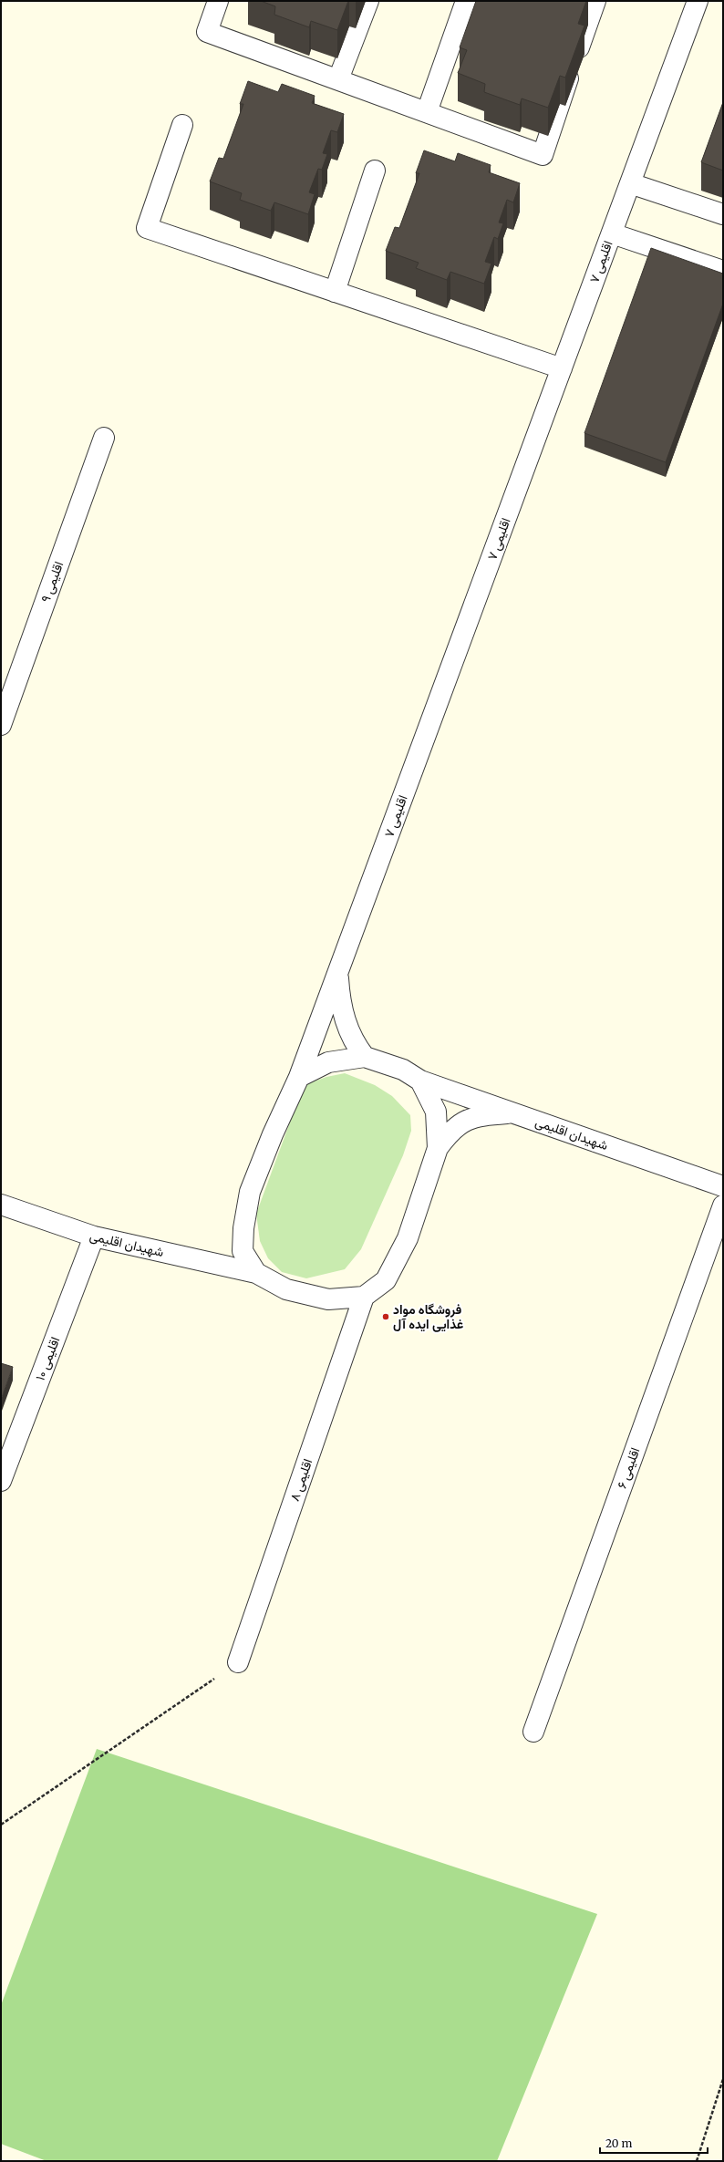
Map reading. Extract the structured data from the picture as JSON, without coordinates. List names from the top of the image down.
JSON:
{
  "streets": {
    "street": [
      "اقلیمی ۷",
      "اقلیمی ۹",
      "شهیدان اقلیمی",
      "اقلیمی ۱۰",
      "اقلیمی ۶",
      "اقلیمی ۸"
    ]
  },
  "crossings": [
    ["اقلیمی ۷", "شهیدان اقلیمی"],
    ["شهیدان اقلیمی", "اقلیمی ۱۰"]
  ],
  "places": ["فروشگاه مواد غذایی ایده آل"],
  "scale_bar": "20 m"
}
